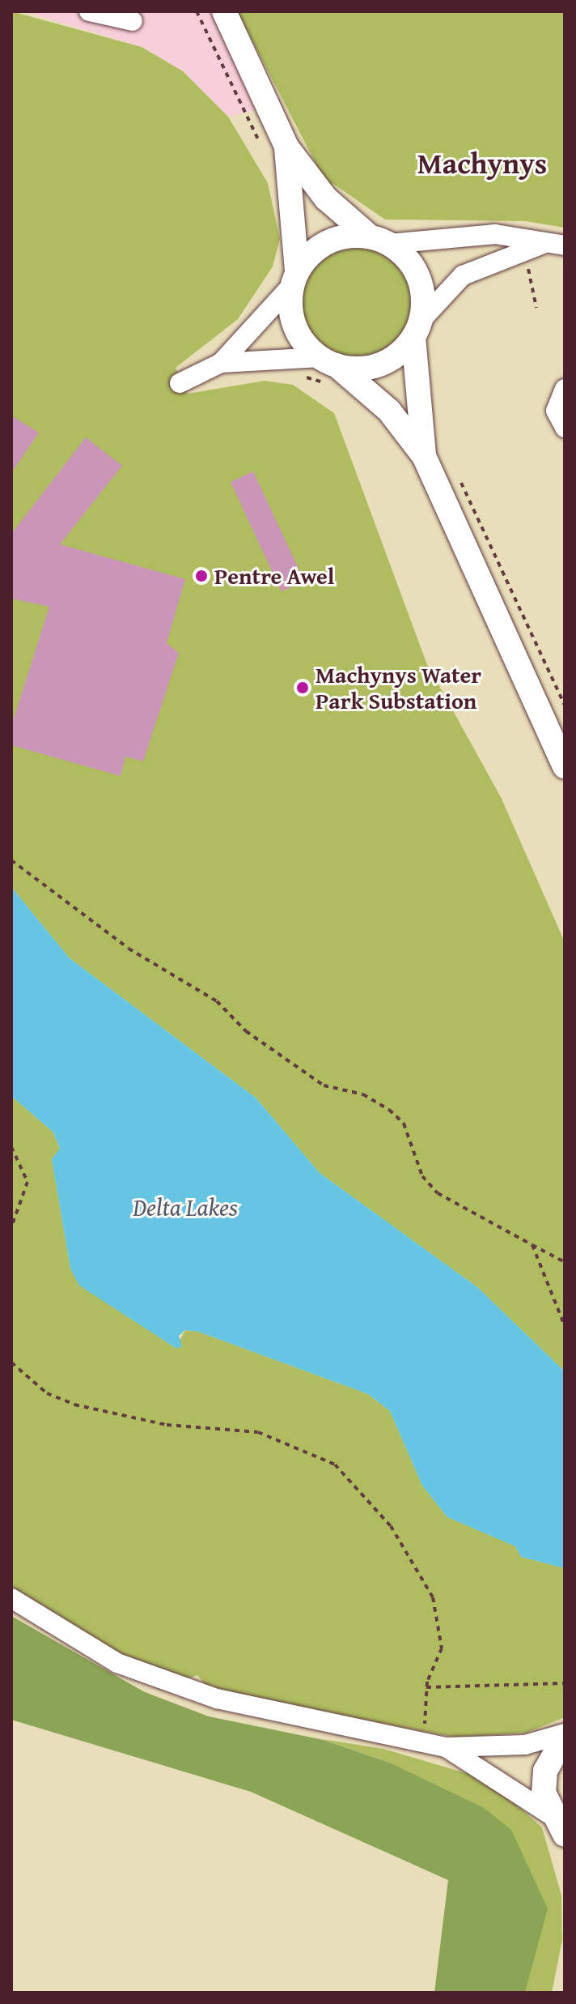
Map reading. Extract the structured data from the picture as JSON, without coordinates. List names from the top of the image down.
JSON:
{
  "districts": ["Machynys"],
  "water": ["Delta Lakes"],
  "places": ["Pentre Awel", "Machynys Water Park Substation"]
}
